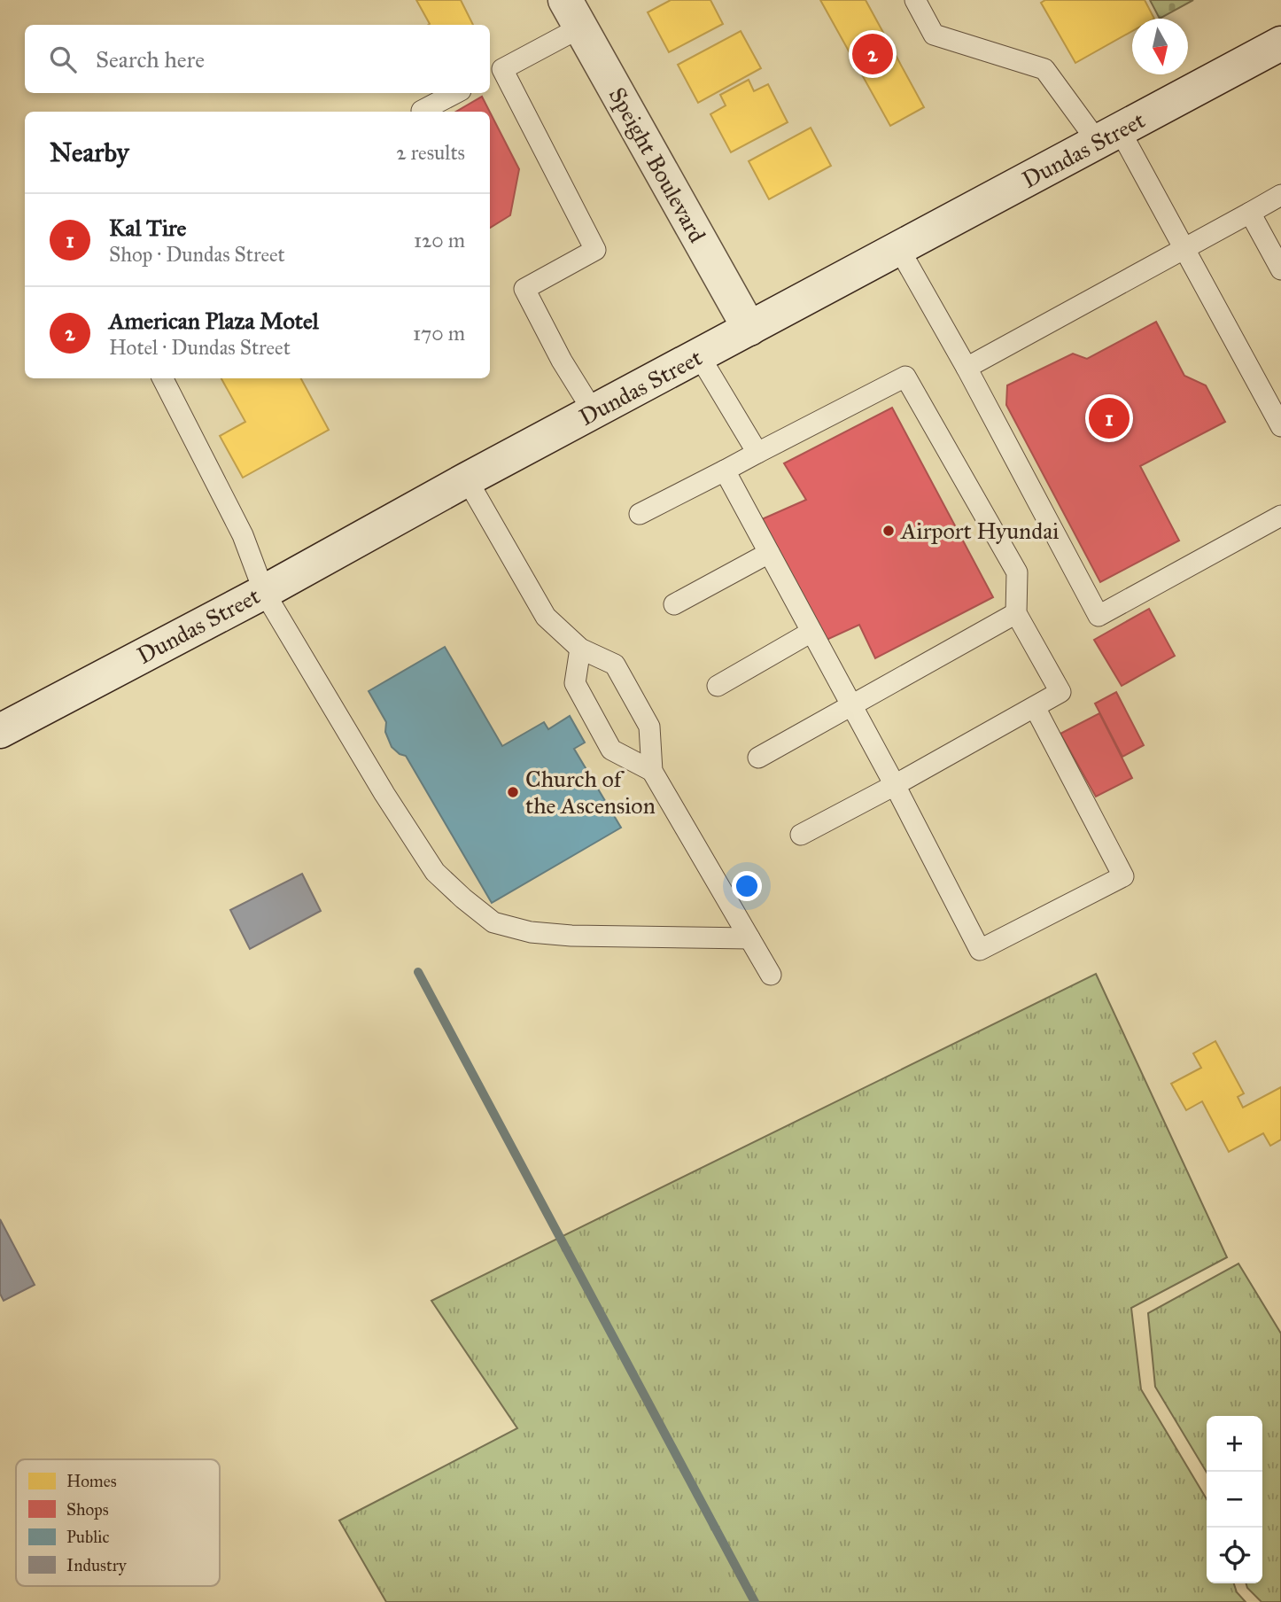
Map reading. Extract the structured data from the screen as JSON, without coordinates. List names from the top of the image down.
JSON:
{
  "streets": {
    "main road": ["Dundas Street", "Speight Boulevard"]
  },
  "crossings": [
    ["Dundas Street", "Speight Boulevard"]
  ],
  "places": ["Airport Hyundai", "Church of the Ascension"],
  "legend": [
    "Homes",
    "Shops",
    "Public",
    "Industry"
  ],
  "north": "bottom",
  "page": {
    "search": "Search here",
    "pins": ["2", "1"],
    "heading": ["Nearby", "2 results"],
    "list": [
      {
        "mark": "1",
        "name": "Kal Tire",
        "note": "Shop · Dundas Street",
        "value": "120 m"
      },
      {
        "mark": "2",
        "name": "American Plaza Motel",
        "note": "Hotel · Dundas Street",
        "value": "170 m"
      }
    ],
    "map_buttons": ["+", "−"]
  }
}
